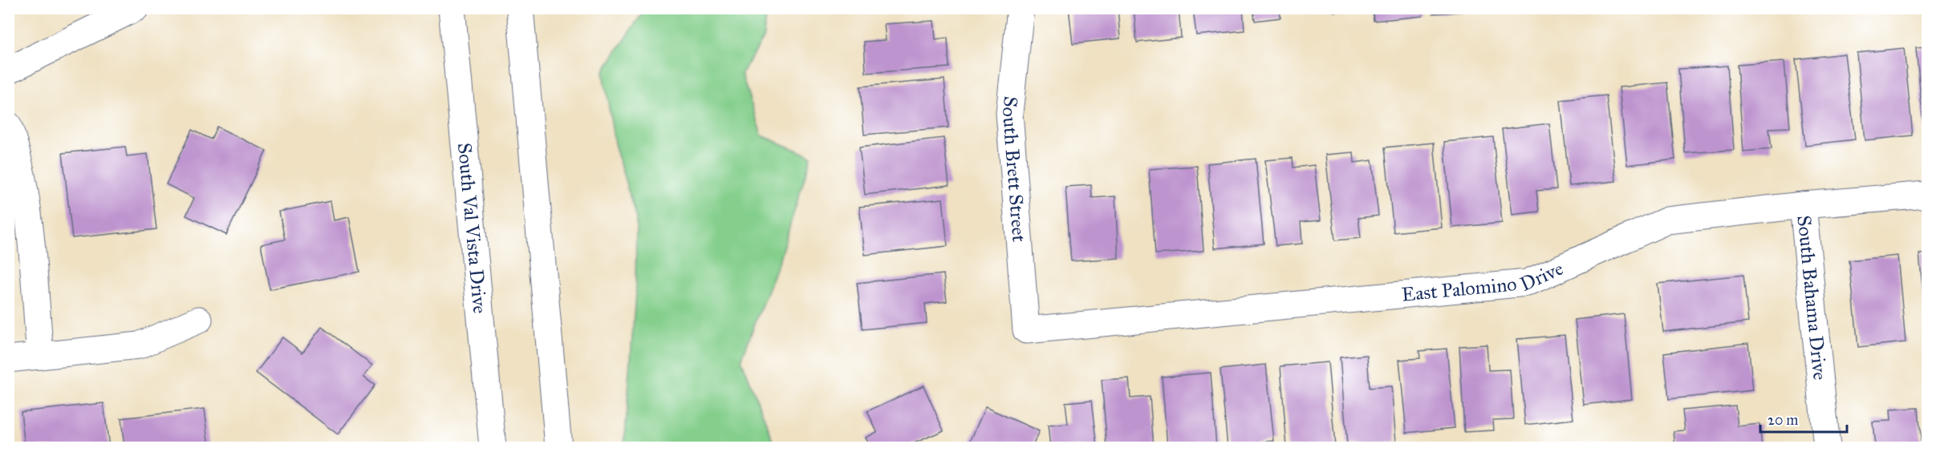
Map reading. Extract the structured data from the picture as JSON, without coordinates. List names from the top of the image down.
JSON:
{
  "streets": {
    "street": [
      "South Brett Street",
      "South Val Vista Drive",
      "East Palomino Drive",
      "South Bahama Drive"
    ]
  },
  "crossings": [
    ["South Brett Street", "East Palomino Drive"],
    ["East Palomino Drive", "South Bahama Drive"]
  ],
  "scale_bar": "20 m"
}
